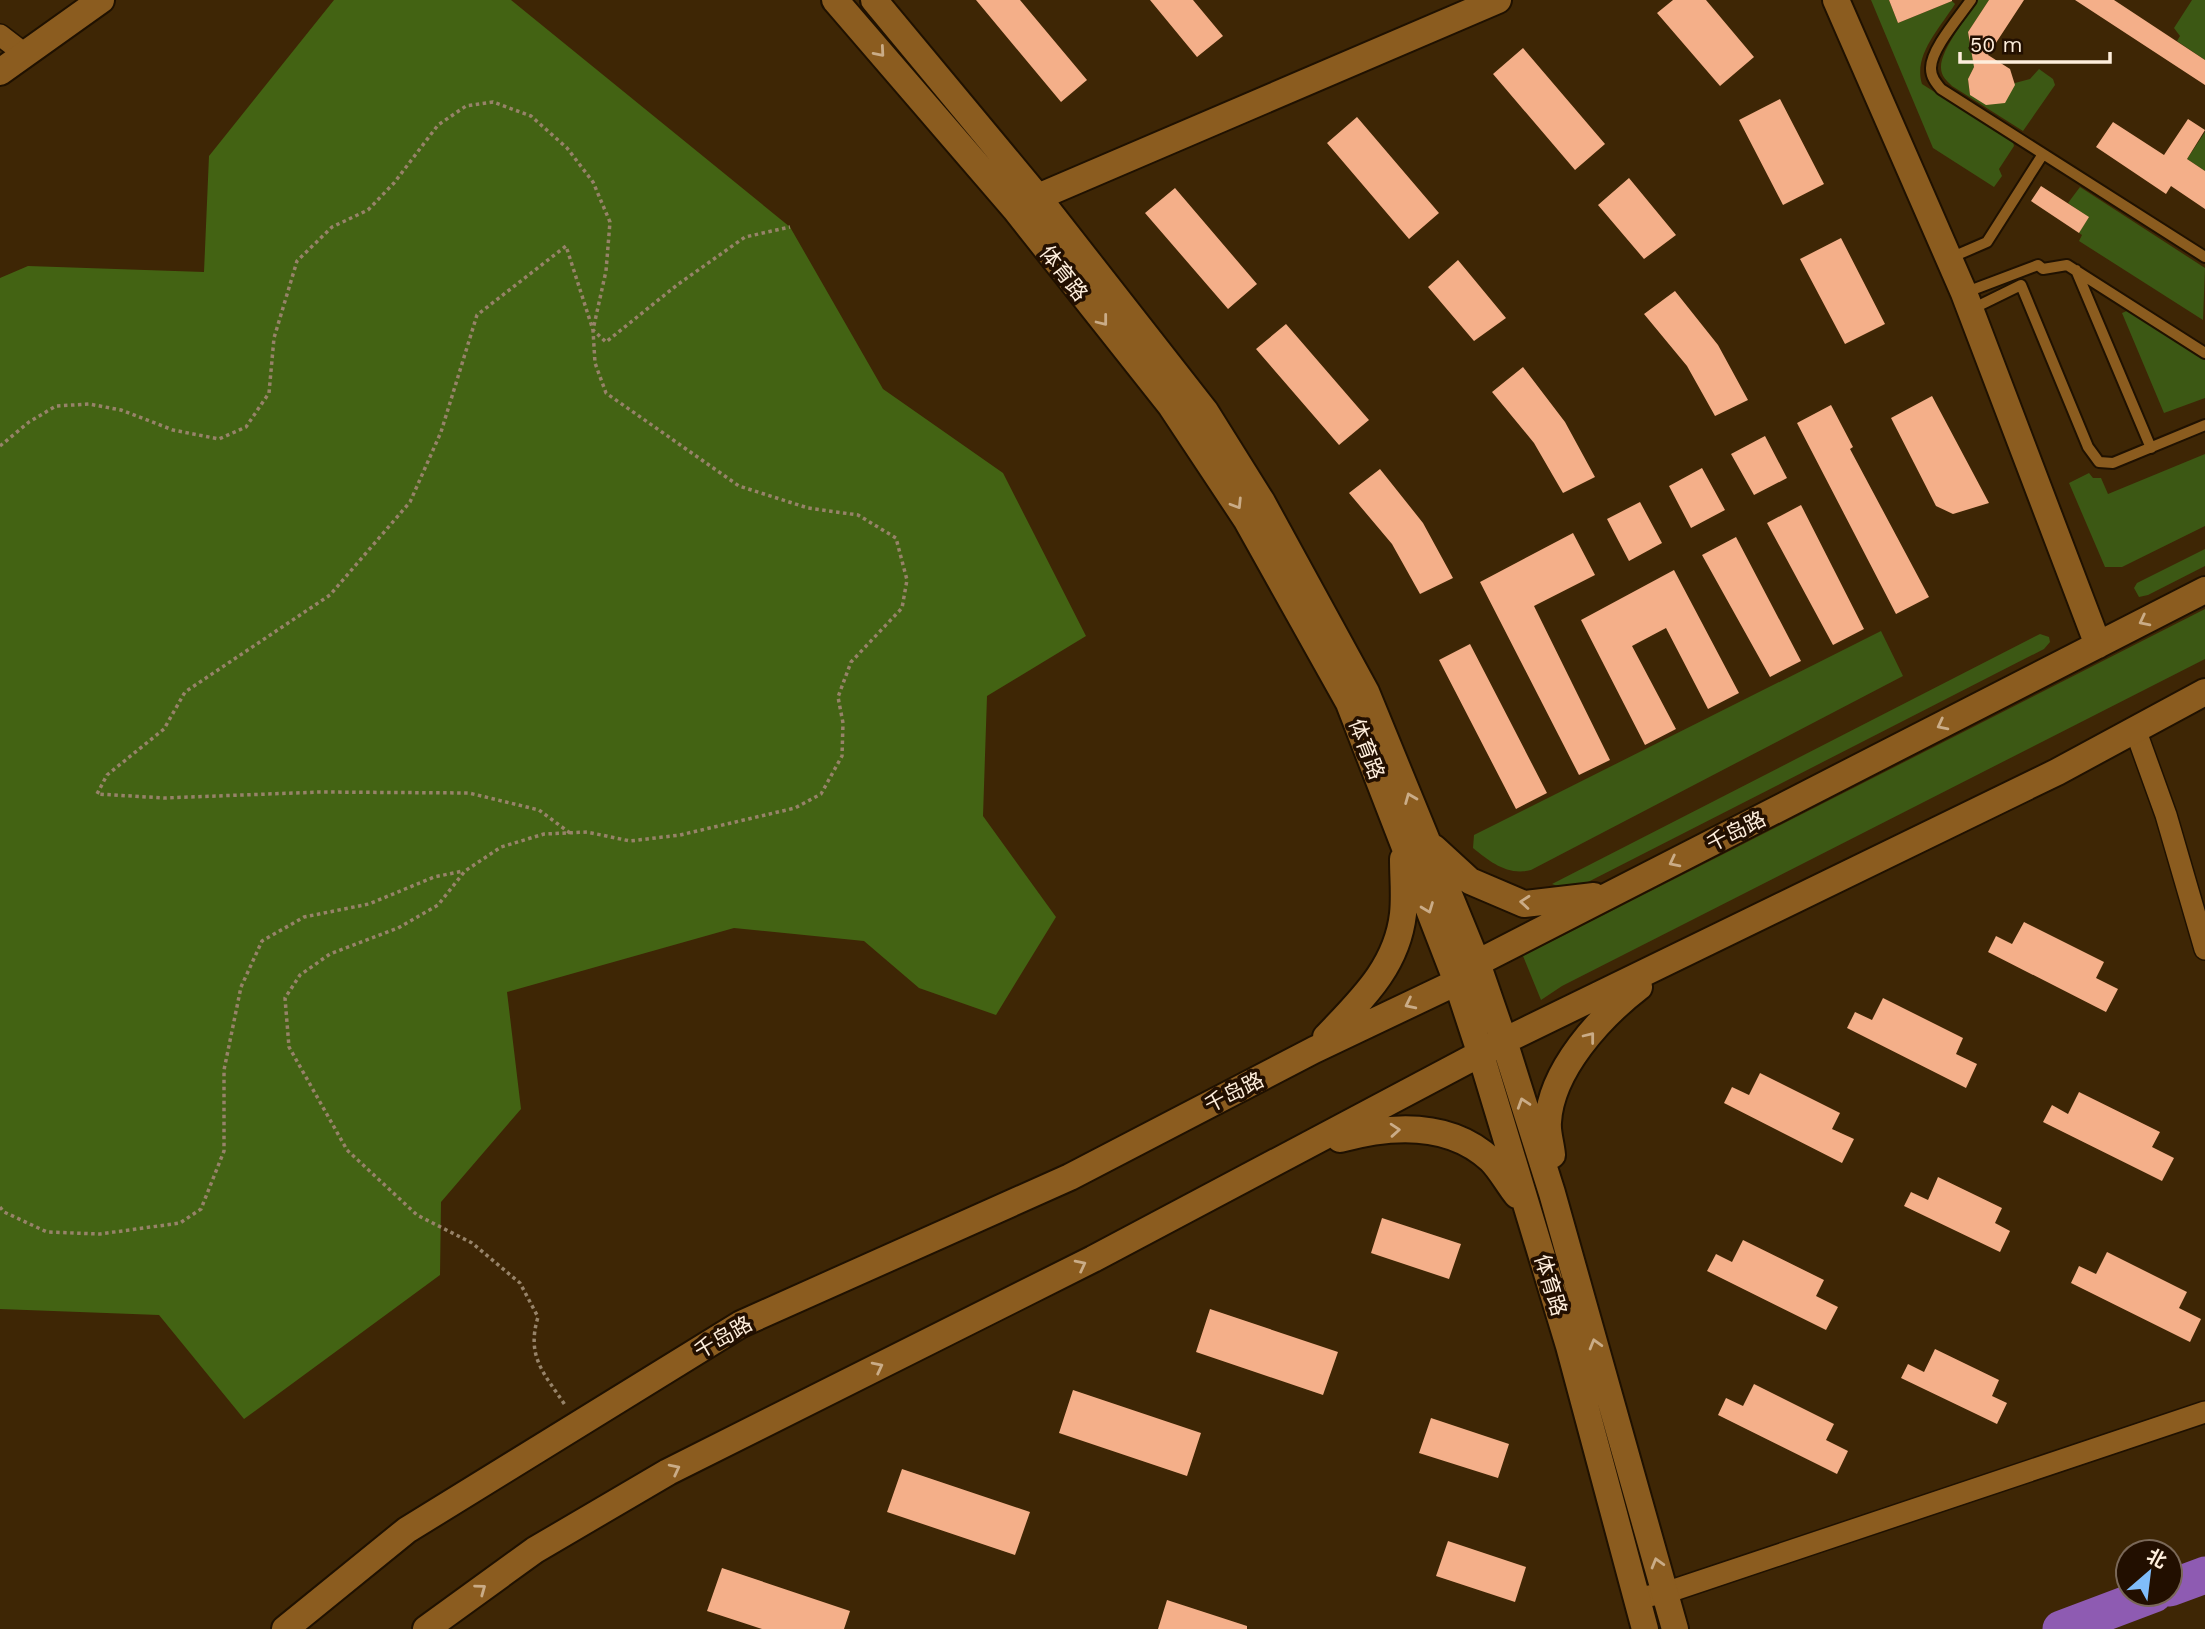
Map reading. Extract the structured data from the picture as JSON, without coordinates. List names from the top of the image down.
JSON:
{
  "streets": {
    "street": ["体育路", "千岛路"]
  },
  "crossings": [
    ["体育路", "千岛路"]
  ],
  "scale_bar": "50 m",
  "north": "top right"
}
